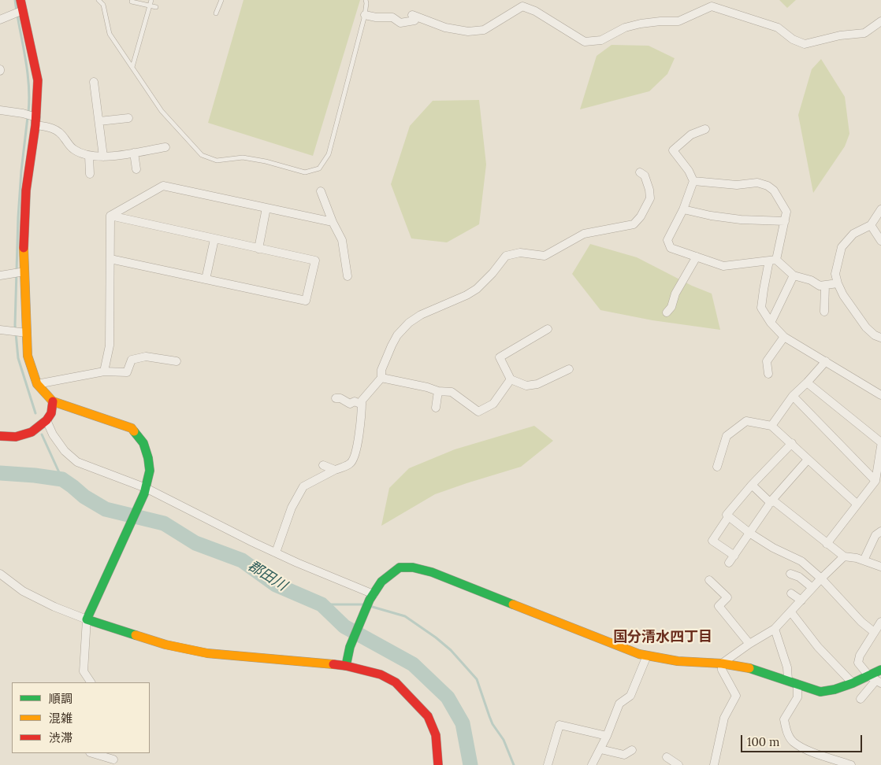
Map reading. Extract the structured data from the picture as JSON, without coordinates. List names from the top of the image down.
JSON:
{
  "districts": ["国分清水四丁目"],
  "water": ["郡田川"],
  "legend": ["順調", "混雑", "渋滞"],
  "scale_bar": "100 m"
}
